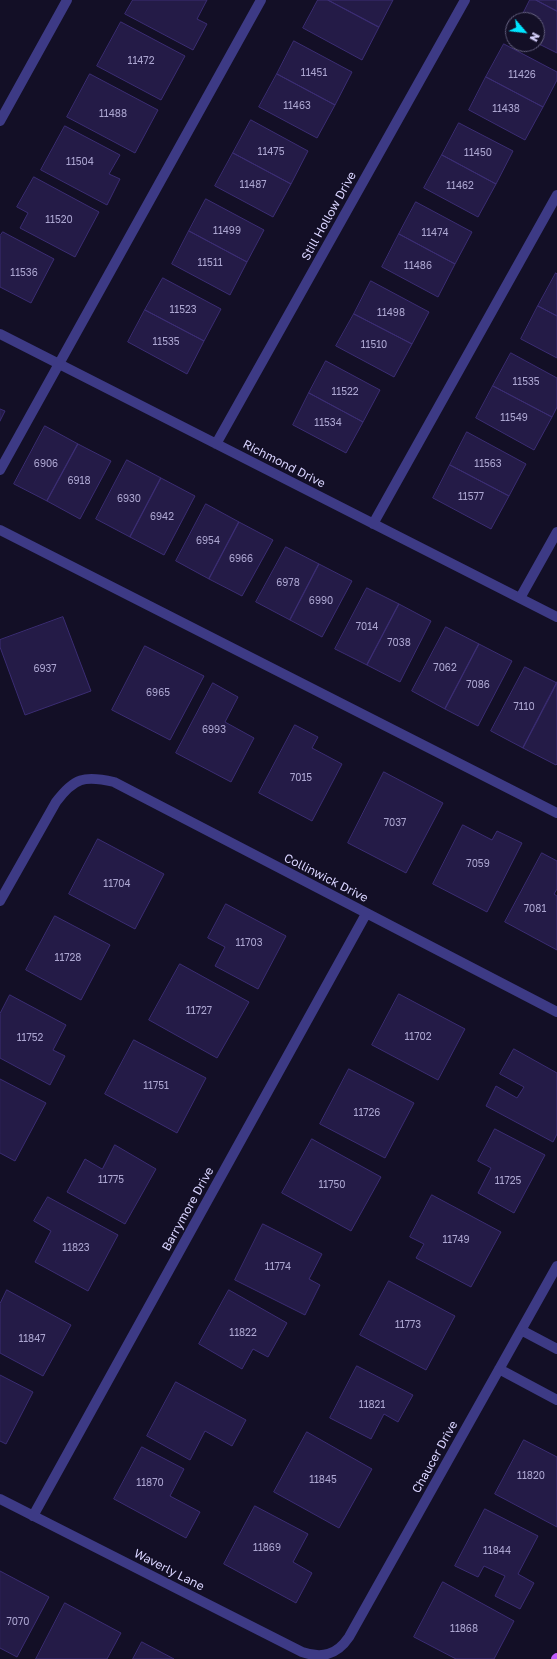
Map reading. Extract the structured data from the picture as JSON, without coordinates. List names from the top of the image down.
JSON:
{
  "streets": {
    "street": [
      "Still Hollow Drive",
      "Richmond Drive",
      "Collinwick Drive",
      "Barrymore Drive",
      "Chaucer Drive",
      "Waverly Lane"
    ]
  },
  "crossings": [
    ["Still Hollow Drive", "Richmond Drive"],
    ["Collinwick Drive", "Barrymore Drive"],
    ["Barrymore Drive", "Waverly Lane"],
    ["Chaucer Drive", "Waverly Lane"]
  ],
  "house_numbers": [
    "11472",
    "11451",
    "11426",
    "11463",
    "11438",
    "11488",
    "11475",
    "11450",
    "11504",
    "11487",
    "11462",
    "11520",
    "11499",
    "11474",
    "11511",
    "11486",
    "11536",
    "11523",
    "11498",
    "11535",
    "11510",
    "11535",
    "11522",
    "11549",
    "11534",
    "6906",
    "11563",
    "6918",
    "11577",
    "6930",
    "6942",
    "6954",
    "6966",
    "6978",
    "6990",
    "7014",
    "7038",
    "7062",
    "6937",
    "7086",
    "6965",
    "7110",
    "6993",
    "7015",
    "7037",
    "7059",
    "11704",
    "7081",
    "11703",
    "11728",
    "11727",
    "11702",
    "11752",
    "11751",
    "11726",
    "11775",
    "11725",
    "11750",
    "11749",
    "11823",
    "11774",
    "11773",
    "11822",
    "11847",
    "11821",
    "11820",
    "11845",
    "11870",
    "11869",
    "11844",
    "7070",
    "11868"
  ],
  "north": "bottom right"
}
